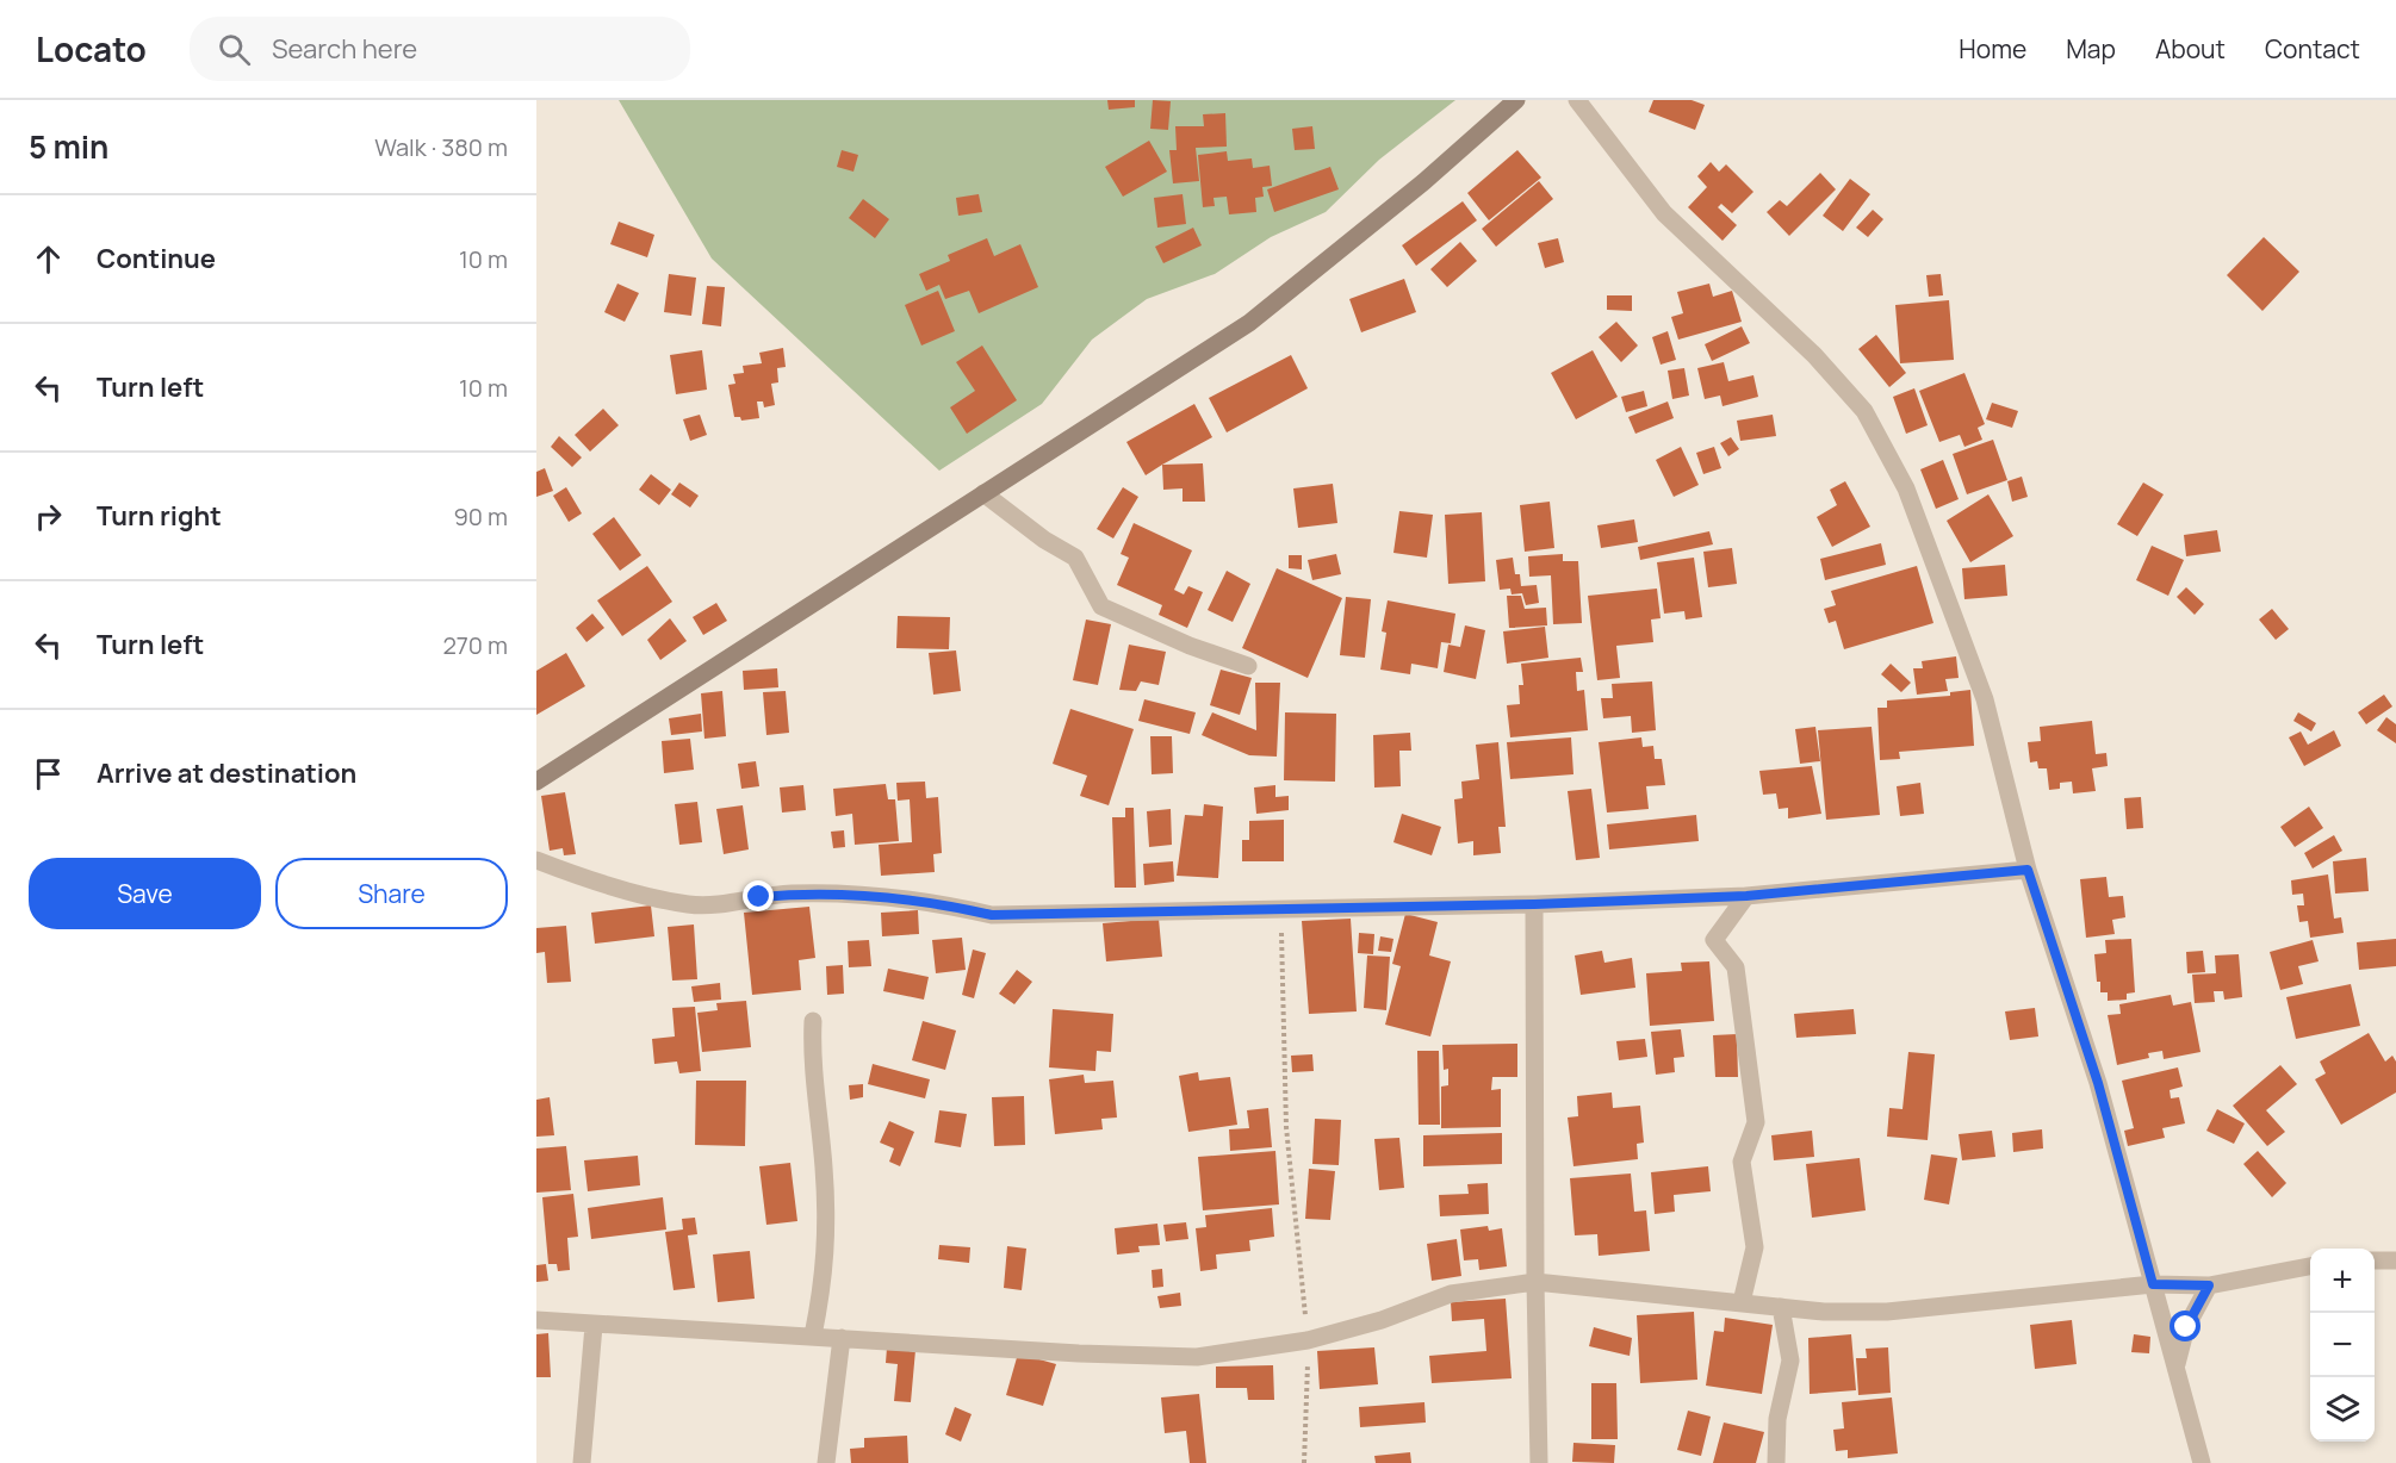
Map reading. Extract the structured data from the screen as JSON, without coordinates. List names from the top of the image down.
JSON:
{
  "page": {
    "header": "Locato",
    "search": "Search here",
    "nav": [
      "Home",
      "Map",
      "About",
      "Contact"
    ],
    "heading": ["5 min", "Walk · 380 m"],
    "list": [
      ["Continue", "10 m"],
      ["Turn left", "10 m"],
      ["Turn right", "90 m"],
      ["Turn left", "270 m"],
      "Arrive at destination"
    ],
    "buttons": ["Save", "Share"],
    "map_buttons": ["+", "−"]
  }
}
